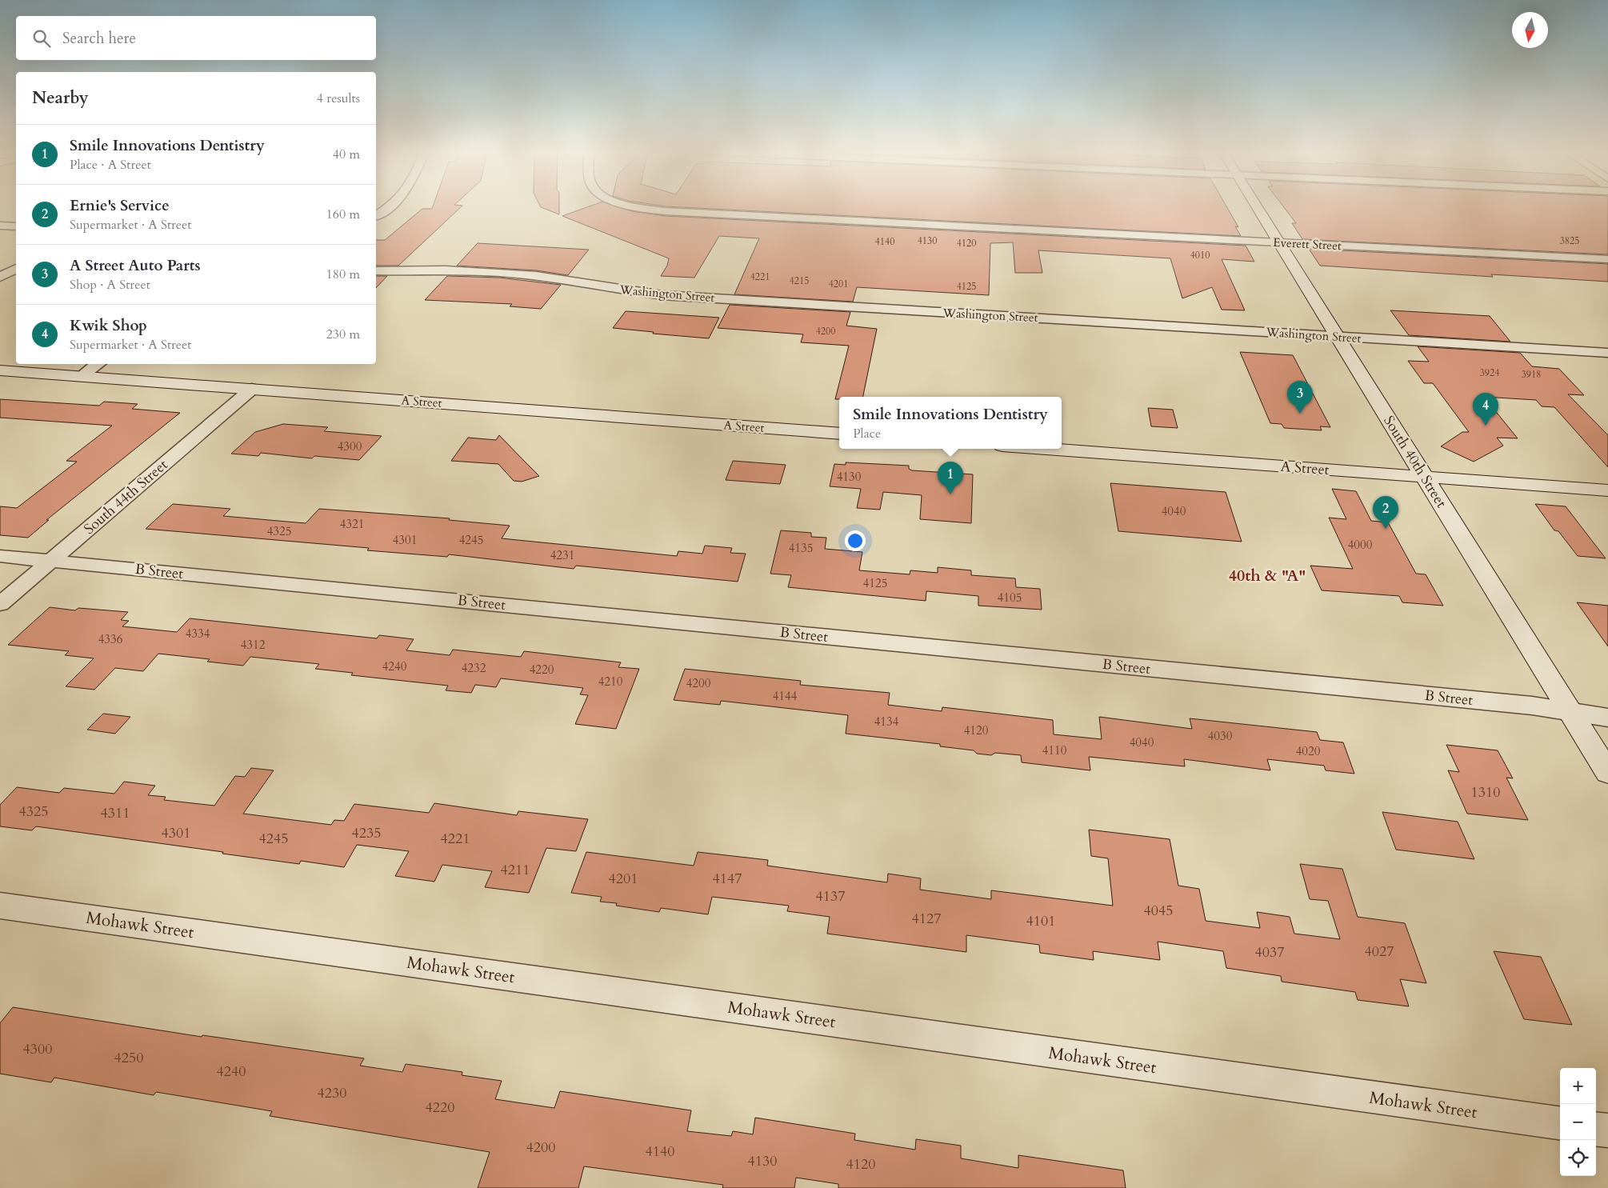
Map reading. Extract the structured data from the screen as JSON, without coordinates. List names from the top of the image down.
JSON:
{
  "streets": {
    "main road": ["A Street", "South 40th Street"],
    "street": [
      "Everett Street",
      "Washington Street",
      "South 44th Street",
      "B Street",
      "Mohawk Street"
    ]
  },
  "crossings": [
    ["Everett Street", "South 40th Street"],
    ["Washington Street", "South 40th Street"],
    ["A Street", "South 40th Street"],
    ["A Street", "South 44th Street"],
    ["South 40th Street", "B Street"],
    ["South 44th Street", "B Street"]
  ],
  "districts": ["40th & \"A\""],
  "house_numbers": [
    "4130",
    "3825",
    "4140",
    "4120",
    "4010",
    "4221",
    "4215",
    "4201",
    "4125",
    "4200",
    "3924",
    "3918",
    "4300",
    "4130",
    "4040",
    "4321",
    "4325",
    "4301",
    "4245",
    "4000",
    "4135",
    "4231",
    "4125",
    "4105",
    "4334",
    "4336",
    "4312",
    "4240",
    "4232",
    "4220",
    "4210",
    "4200",
    "4144",
    "4134",
    "4120",
    "4030",
    "4040",
    "4110",
    "4020",
    "1310",
    "4325",
    "4311",
    "4301",
    "4235",
    "4245",
    "4221",
    "4211",
    "4201",
    "4147",
    "4137",
    "4045",
    "4127",
    "4101",
    "4027",
    "4037",
    "4300",
    "4250",
    "4240",
    "4230",
    "4220",
    "4200",
    "4140",
    "4130",
    "4120"
  ],
  "north": "bottom",
  "page": {
    "search": "Search here",
    "heading": ["Nearby", "4 results"],
    "list": [
      {
        "mark": "1",
        "name": "Smile Innovations Dentistry",
        "note": "Place · A Street",
        "value": "40 m"
      },
      {
        "mark": "2",
        "name": "Ernie's Service",
        "note": "Supermarket · A Street",
        "value": "160 m"
      },
      {
        "mark": "3",
        "name": "A Street Auto Parts",
        "note": "Shop · A Street",
        "value": "180 m"
      },
      {
        "mark": "4",
        "name": "Kwik Shop",
        "note": "Supermarket · A Street",
        "value": "230 m"
      }
    ],
    "pins": [
      "3",
      "4",
      "1",
      "2"
    ],
    "popup": ["Smile Innovations Dentistry", "Place"],
    "map_buttons": ["+", "−"]
  }
}
